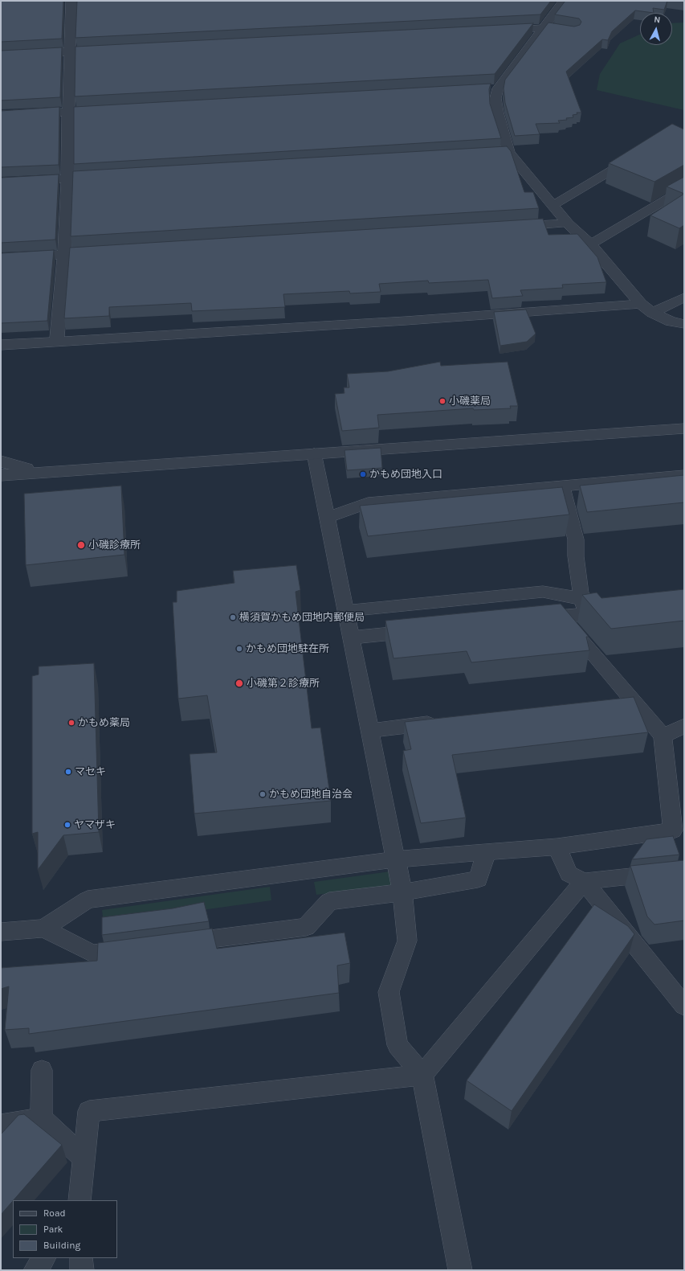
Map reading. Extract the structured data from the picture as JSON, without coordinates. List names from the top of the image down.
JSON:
{
  "places": [
    "小磯薬局",
    "かもめ団地入口",
    "小磯診療所",
    "横須賀かもめ団地内郵便局",
    "かもめ団地駐在所",
    "小磯第２診療所",
    "かもめ薬局",
    "マセキ",
    "かもめ団地自治会",
    "ヤマザキ"
  ],
  "legend": ["Road", "Park", "Building"],
  "north": "top"
}
